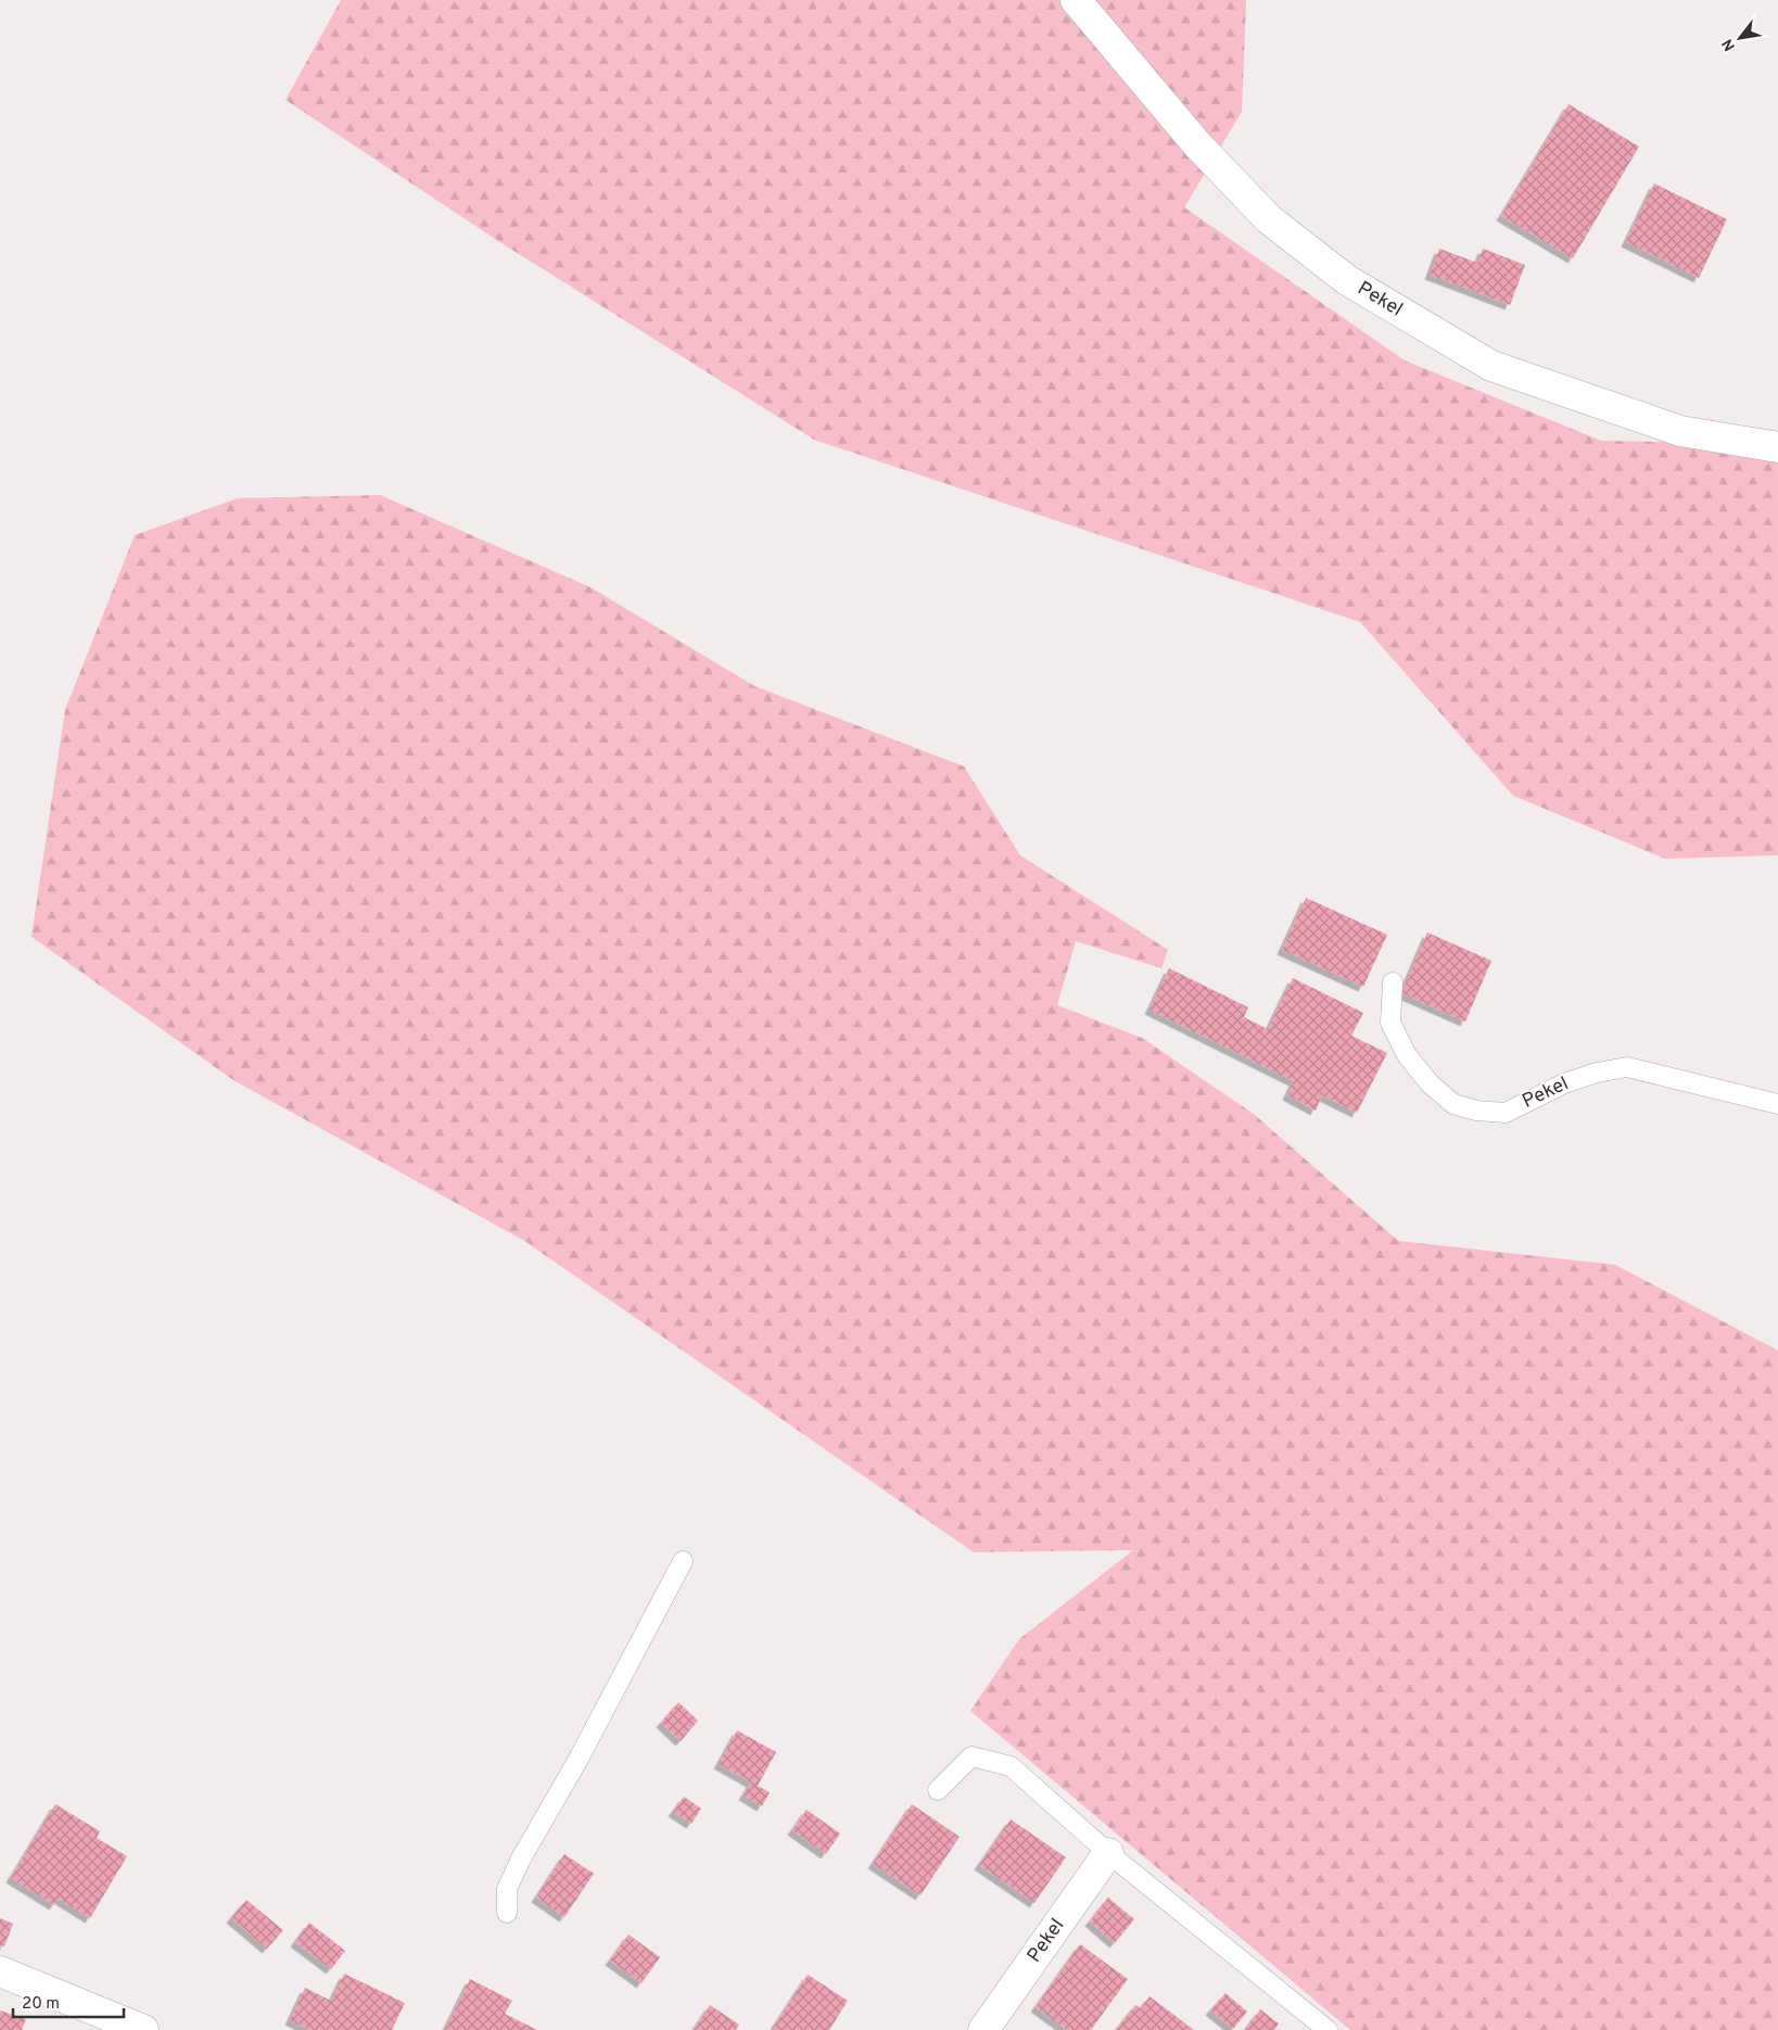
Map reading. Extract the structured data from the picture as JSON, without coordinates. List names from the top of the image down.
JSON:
{
  "streets": {
    "street": ["Pekel"]
  },
  "scale_bar": "20 m",
  "north": "bottom left"
}
